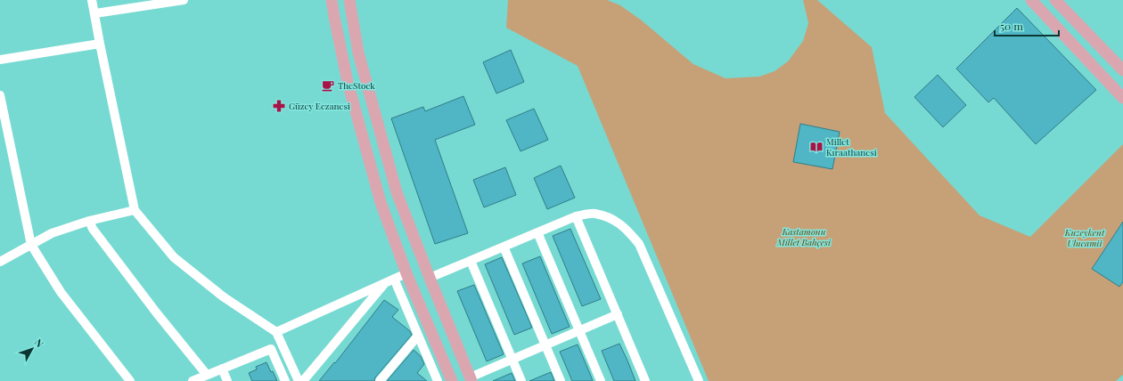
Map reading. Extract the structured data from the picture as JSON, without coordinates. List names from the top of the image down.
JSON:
{
  "parks": ["Kastamonu Millet Bahçesi", "Kuzeykent Ulucamii"],
  "places": {
    "cafe": ["TheStock"],
    "pharmacy": ["Güzey Eczanesi"],
    "library": ["Millet Kıraathanesi"]
  },
  "scale_bar": "50 m",
  "north": "top right"
}
